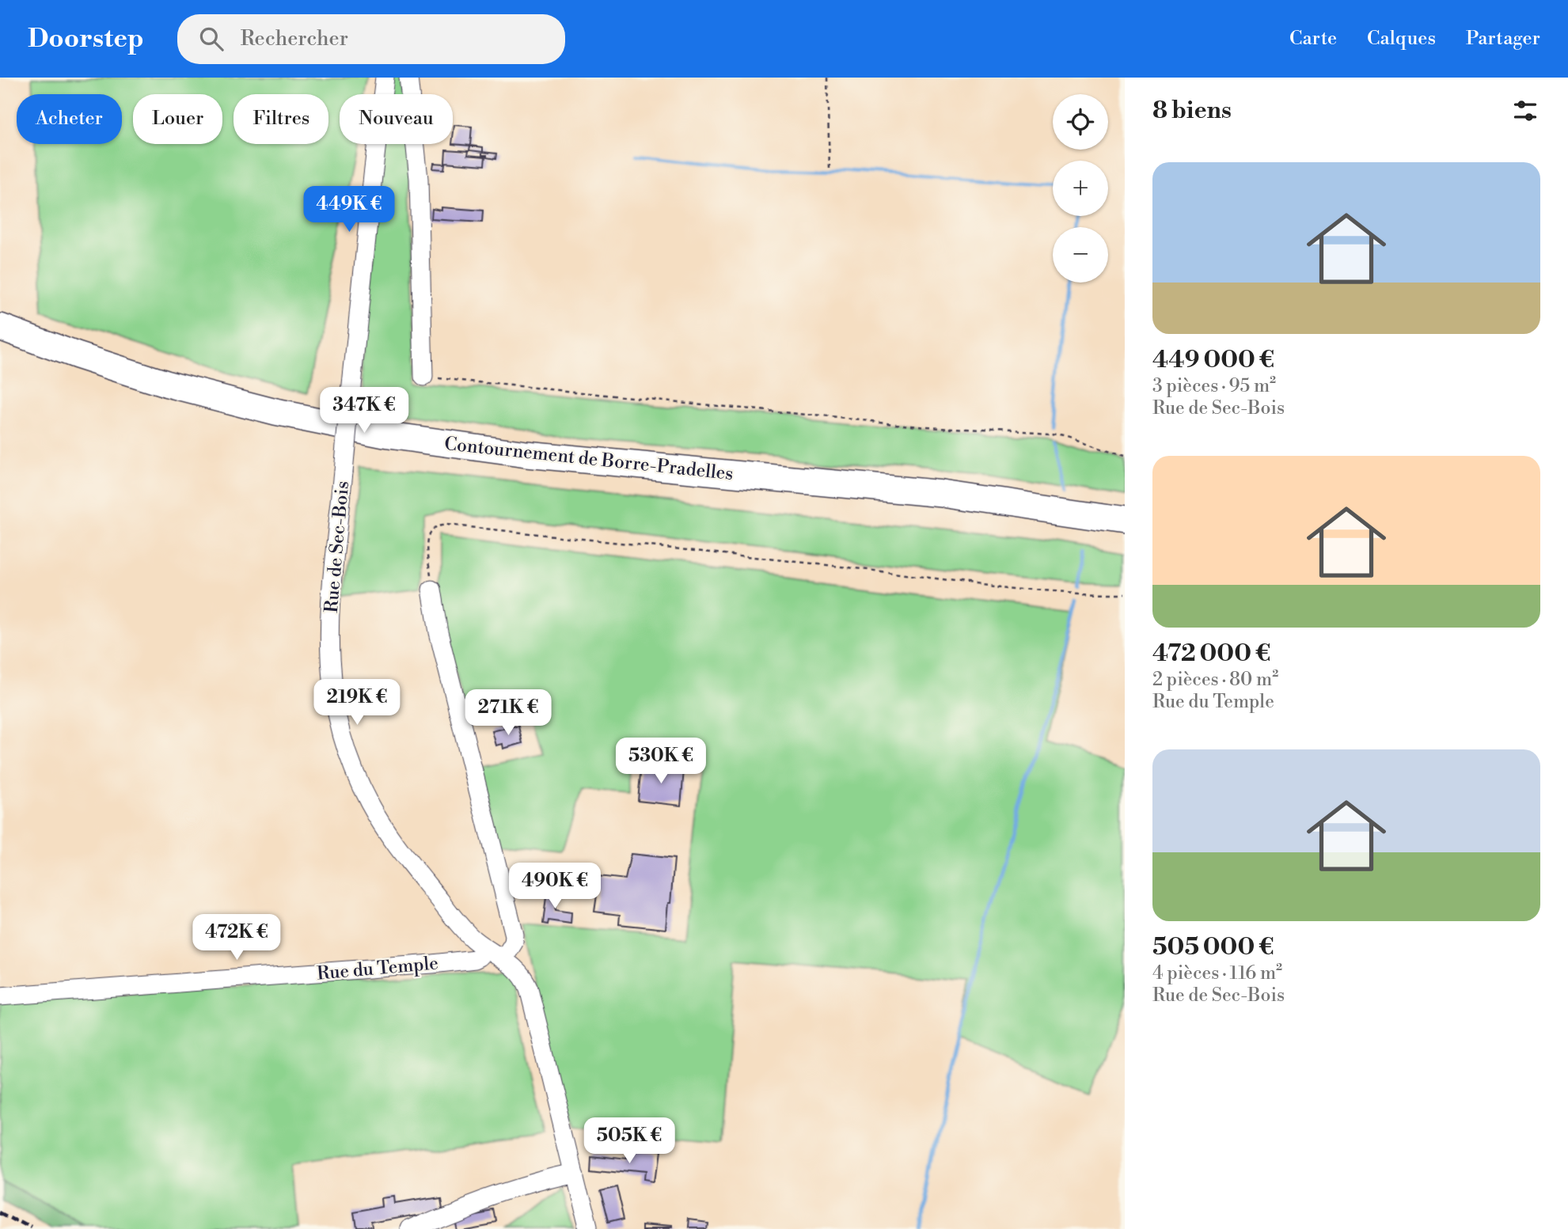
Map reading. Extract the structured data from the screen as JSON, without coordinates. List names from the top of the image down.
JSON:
{
  "streets": {
    "highway": ["Contournement de Borre-Pradelles"],
    "street": ["Rue de Sec-Bois", "Rue du Temple"]
  },
  "crossings": [
    ["Rue de Sec-Bois", "Rue du Temple"]
  ],
  "page": {
    "header": "Doorstep",
    "search": "Rechercher",
    "nav": ["Carte", "Calques", "Partager"],
    "heading": "8 biens",
    "map_buttons": ["+", "−"],
    "chip": [
      "Acheter",
      "Louer",
      "Filtres",
      "Nouveau"
    ],
    "list": [
      {
        "name": "449 000 €",
        "note": "3 pièces · 95 m² · Rue de Sec-Bois"
      },
      {
        "name": "472 000 €",
        "note": "2 pièces · 80 m² · Rue du Temple"
      },
      {
        "name": "505 000 €",
        "note": "4 pièces · 116 m² · Rue de Sec-Bois"
      }
    ],
    "price": [
      "449K €",
      "347K €",
      "219K €",
      "271K €",
      "530K €",
      "490K €",
      "472K €",
      "505K €"
    ]
  }
}
